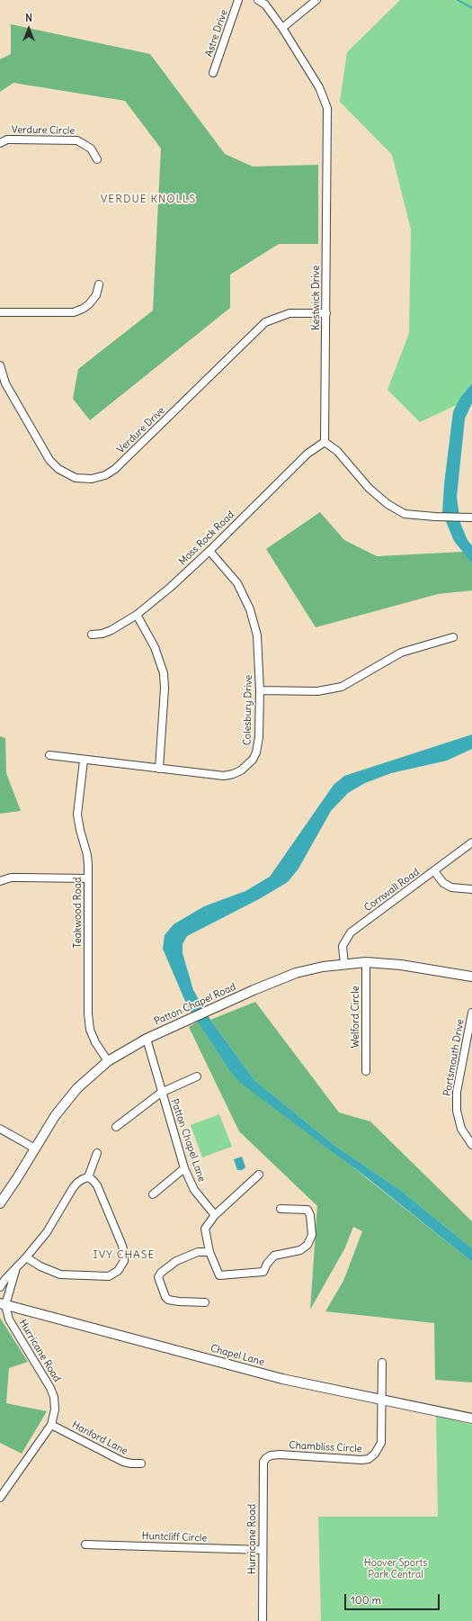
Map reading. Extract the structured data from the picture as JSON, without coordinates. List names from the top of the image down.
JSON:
{
  "streets": {
    "street": [
      "Astre Drive",
      "Verdure Circle",
      "Kestwick Drive",
      "Verdure Drive",
      "Moss Rock Road",
      "Colesbury Drive",
      "Cornwall Road",
      "Teakwood Road",
      "Patton Chapel Road",
      "Welford Circle",
      "Portsmouth Drive",
      "Patton Chapel Lane",
      "Hurricane Road",
      "Chapel Lane",
      "Hanford Lane",
      "Chambliss Circle",
      "Huntcliff Circle"
    ]
  },
  "crossings": [
    ["Kestwick Drive", "Verdure Drive"],
    ["Kestwick Drive", "Moss Rock Road"],
    ["Moss Rock Road", "Colesbury Drive"],
    ["Colesbury Drive", "Teakwood Road"],
    ["Cornwall Road", "Patton Chapel Road"],
    ["Teakwood Road", "Patton Chapel Road"],
    ["Patton Chapel Road", "Welford Circle"],
    ["Patton Chapel Road", "Patton Chapel Lane"],
    ["Hurricane Road", "Chapel Lane"],
    ["Hurricane Road", "Hanford Lane"],
    ["Hurricane Road", "Chambliss Circle"],
    ["Hurricane Road", "Huntcliff Circle"],
    ["Chapel Lane", "Chambliss Circle"]
  ],
  "districts": ["VERDUE KNOLLS", "IVY CHASE"],
  "parks": ["Hoover Sports Park Central"],
  "scale_bar": "100 m",
  "north": "top"
}
